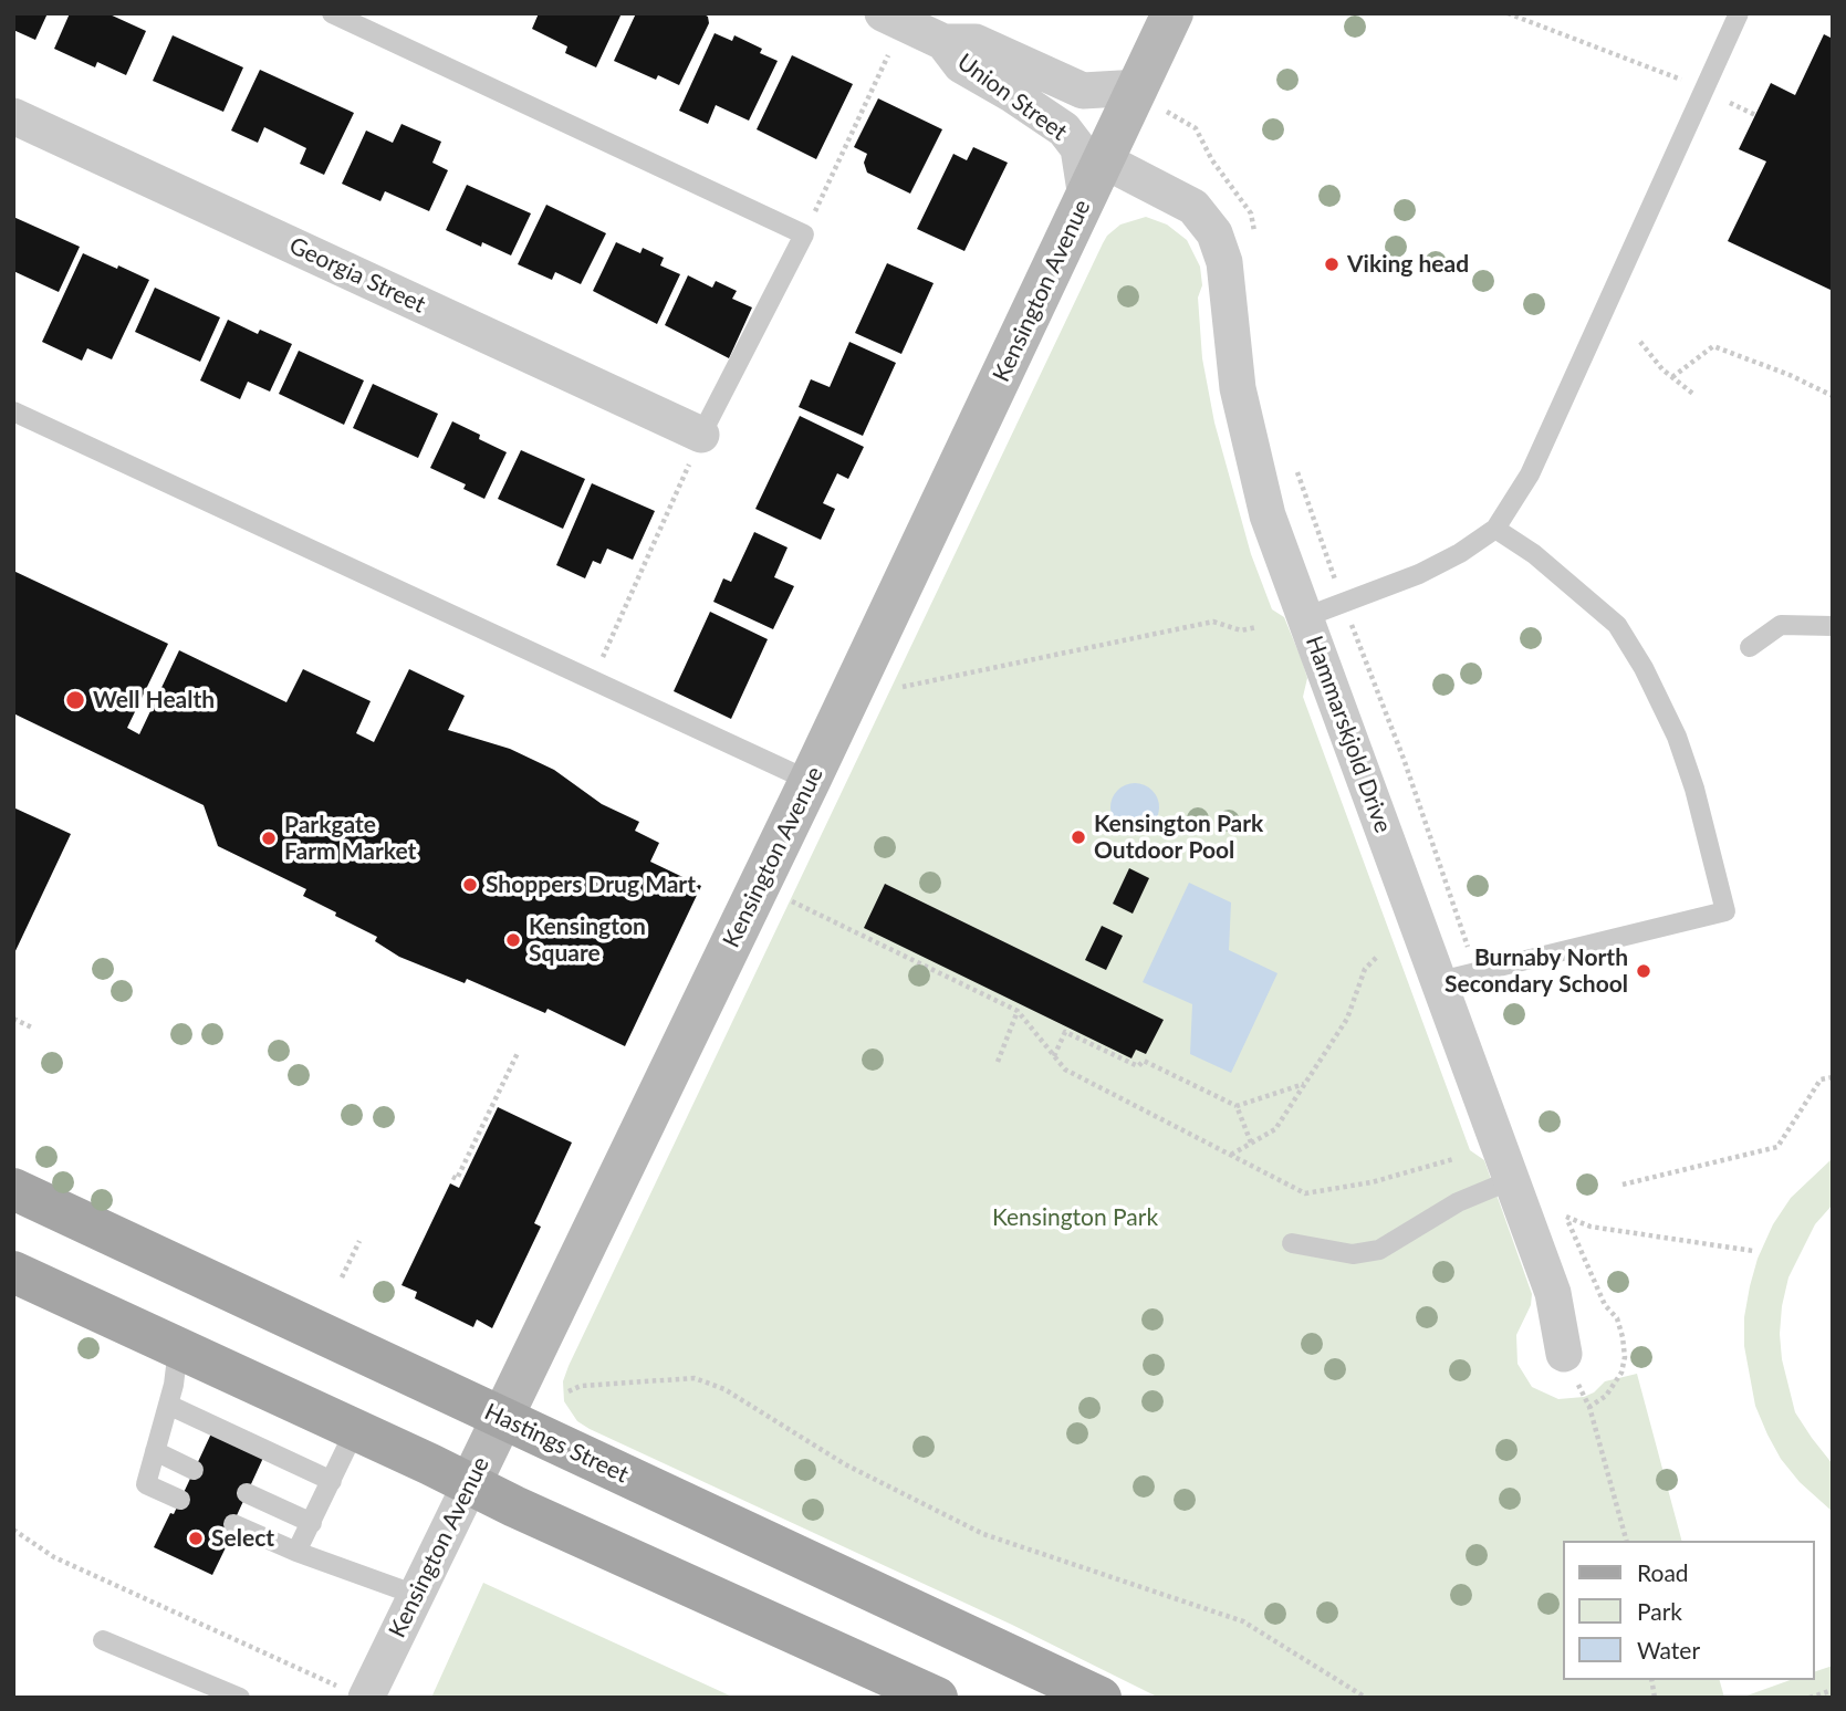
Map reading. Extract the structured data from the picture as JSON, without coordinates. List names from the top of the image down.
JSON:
{
  "streets": {
    "main road": ["Hastings Street"],
    "street": [
      "Union Street",
      "Georgia Street",
      "Kensington Avenue",
      "Hammarskjold Drive"
    ]
  },
  "crossings": [
    ["Union Street", "Kensington Avenue"],
    ["Kensington Avenue", "Hammarskjold Drive"],
    ["Kensington Avenue", "Hastings Street"]
  ],
  "parks": ["Kensington Park"],
  "places": [
    "Viking head",
    "Well Health",
    "Kensington Park Outdoor Pool",
    "Parkgate Farm Market",
    "Shoppers Drug Mart",
    "Kensington Square",
    "Burnaby North Secondary School",
    "Select"
  ],
  "legend": ["Road", "Park", "Water"]
}
